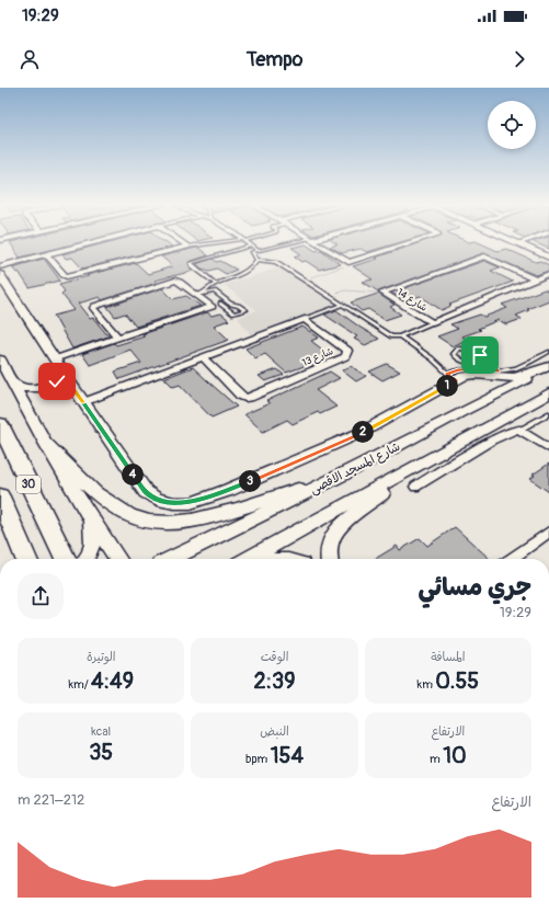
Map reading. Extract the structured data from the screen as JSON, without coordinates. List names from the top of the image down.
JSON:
{
  "streets": {
    "highway": ["30"],
    "main road": ["شارع المسجد الاقصى"],
    "street": ["شارع 14", "شارع 13"]
  },
  "page": {
    "status": "19:29",
    "header": "Tempo",
    "pins": [
      "1",
      "2",
      "4",
      "3"
    ],
    "heading": ["جري مسائي", "19:29"],
    "stats": [
      ["المسافة", "0.55 km"],
      ["الوقت", "2:39"],
      ["الوتيرة", "4:49 /km"],
      ["الارتفاع", "10 m"],
      ["النبض", "154 bpm"],
      ["kcal", "35"]
    ],
    "chart": ["الارتفاع", "212–221 m"]
  }
}
